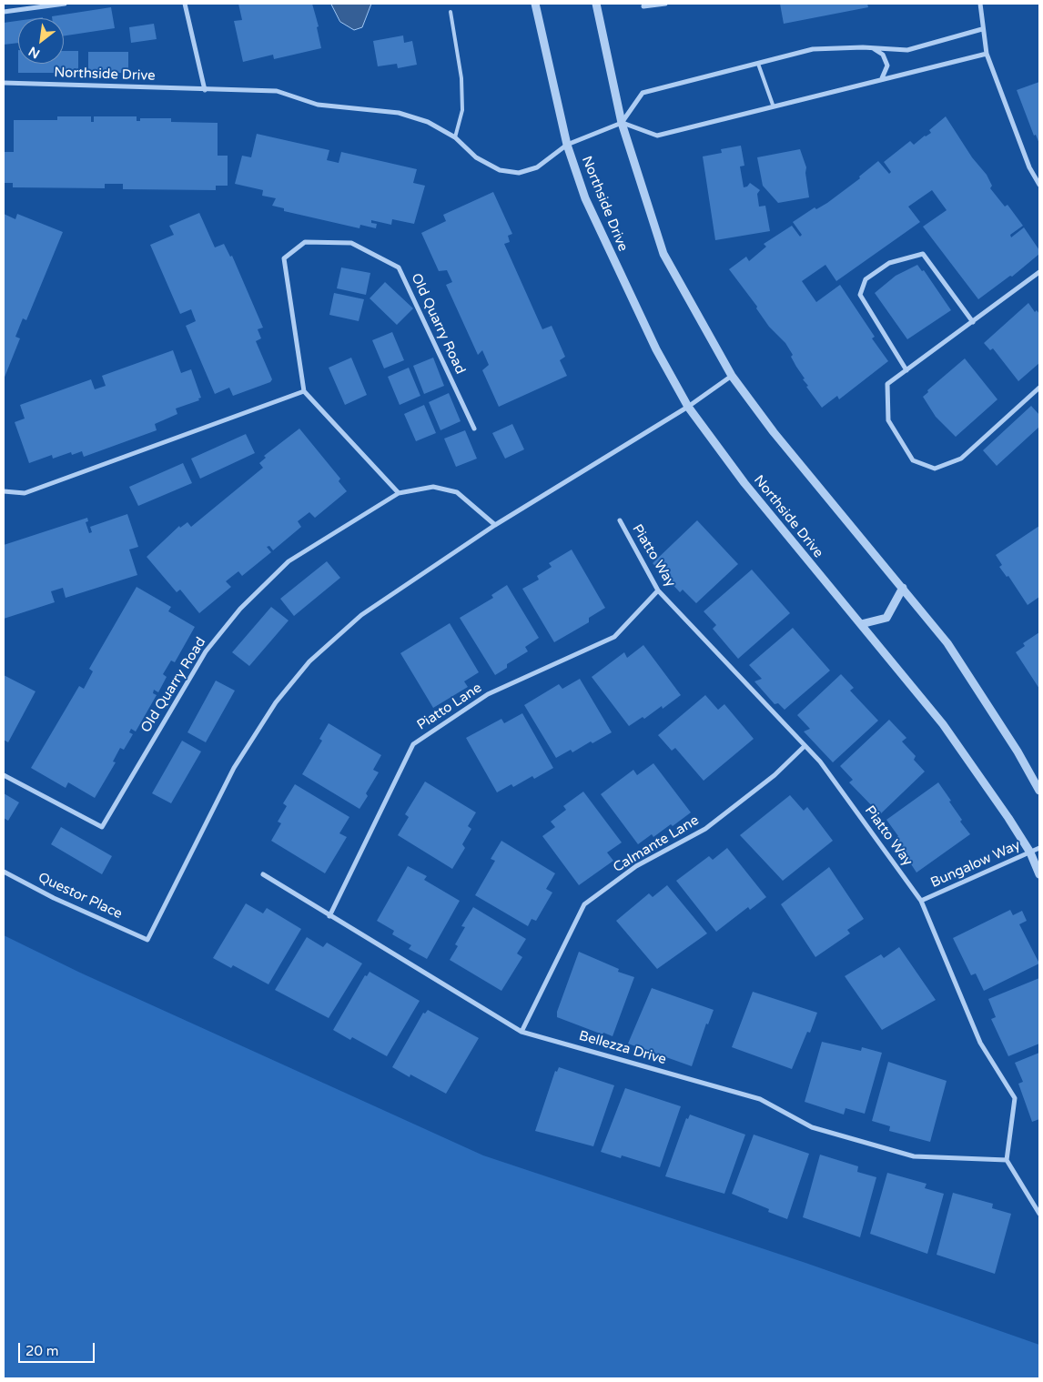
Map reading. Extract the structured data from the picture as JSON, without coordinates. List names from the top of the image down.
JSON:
{
  "streets": {
    "street": [
      "Northside Drive",
      "Old Quarry Road",
      "Piatto Way",
      "Piatto Lane",
      "Calmante Lane",
      "Bungalow Way",
      "Questor Place",
      "Bellezza Drive"
    ]
  },
  "crossings": [
    ["Northside Drive", "Bungalow Way"],
    ["Old Quarry Road", "Questor Place"],
    ["Piatto Way", "Piatto Lane"],
    ["Piatto Way", "Calmante Lane"],
    ["Piatto Way", "Bungalow Way"],
    ["Piatto Way", "Bellezza Drive"],
    ["Piatto Lane", "Bellezza Drive"],
    ["Calmante Lane", "Bellezza Drive"]
  ],
  "scale_bar": "20 m",
  "north": "bottom left"
}
